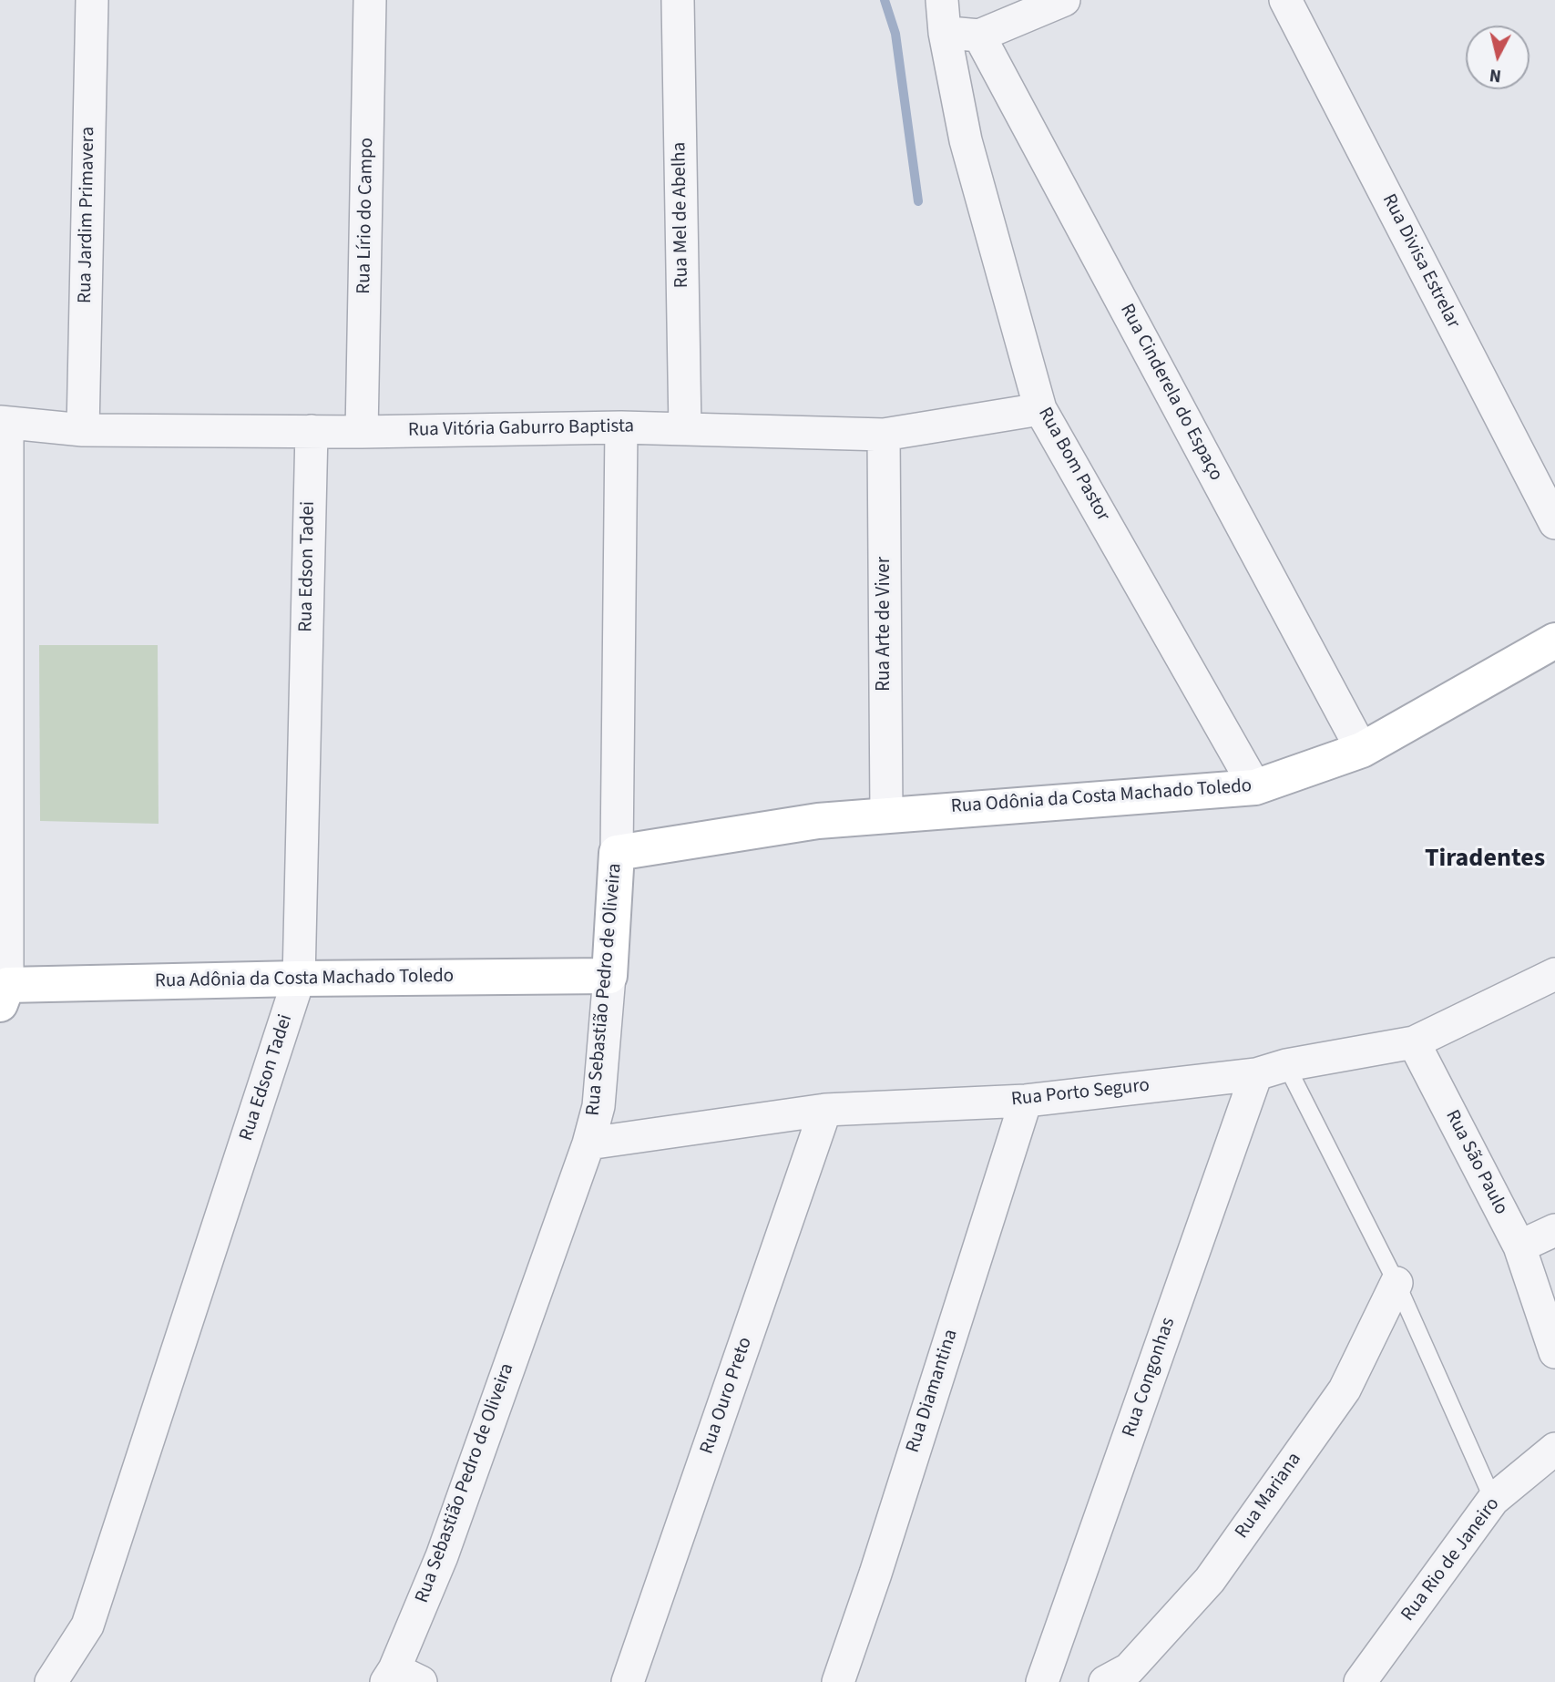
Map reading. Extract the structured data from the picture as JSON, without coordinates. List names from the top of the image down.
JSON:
{
  "streets": {
    "street": [
      "Rua Jardim Primavera",
      "Rua Mel de Abelha",
      "Rua Lírio do Campo",
      "Rua Divisa Estrelar",
      "Rua Cinderela do Espaço",
      "Rua Vitória Gaburro Baptista",
      "Rua Bom Pastor",
      "Rua Edson Tadei",
      "Rua Arte de Viver",
      "Rua Odônia da Costa Machado Toledo",
      "Rua Adônia da Costa Machado Toledo",
      "Rua Sebastião Pedro de Oliveira",
      "Rua Porto Seguro",
      "Rua São Paulo",
      "Rua Congonhas",
      "Rua Diamantina",
      "Rua Ouro Preto",
      "Rua Mariana",
      "Rua Rio de Janeiro"
    ]
  },
  "crossings": [
    ["Rua Jardim Primavera", "Rua Vitória Gaburro Baptista"],
    ["Rua Mel de Abelha", "Rua Vitória Gaburro Baptista"],
    ["Rua Lírio do Campo", "Rua Vitória Gaburro Baptista"],
    ["Rua Cinderela do Espaço", "Rua Odônia da Costa Machado Toledo"],
    ["Rua Vitória Gaburro Baptista", "Rua Bom Pastor"],
    ["Rua Vitória Gaburro Baptista", "Rua Edson Tadei"],
    ["Rua Vitória Gaburro Baptista", "Rua Arte de Viver"],
    ["Rua Vitória Gaburro Baptista", "Rua Sebastião Pedro de Oliveira"],
    ["Rua Bom Pastor", "Rua Odônia da Costa Machado Toledo"],
    ["Rua Edson Tadei", "Rua Adônia da Costa Machado Toledo"],
    ["Rua Arte de Viver", "Rua Odônia da Costa Machado Toledo"],
    ["Rua Odônia da Costa Machado Toledo", "Rua Sebastião Pedro de Oliveira"],
    ["Rua Adônia da Costa Machado Toledo", "Rua Sebastião Pedro de Oliveira"],
    ["Rua Sebastião Pedro de Oliveira", "Rua Porto Seguro"],
    ["Rua Porto Seguro", "Rua São Paulo"],
    ["Rua Porto Seguro", "Rua Congonhas"],
    ["Rua Porto Seguro", "Rua Diamantina"],
    ["Rua Porto Seguro", "Rua Ouro Preto"]
  ],
  "districts": ["Tiradentes"],
  "north": "bottom"
}
